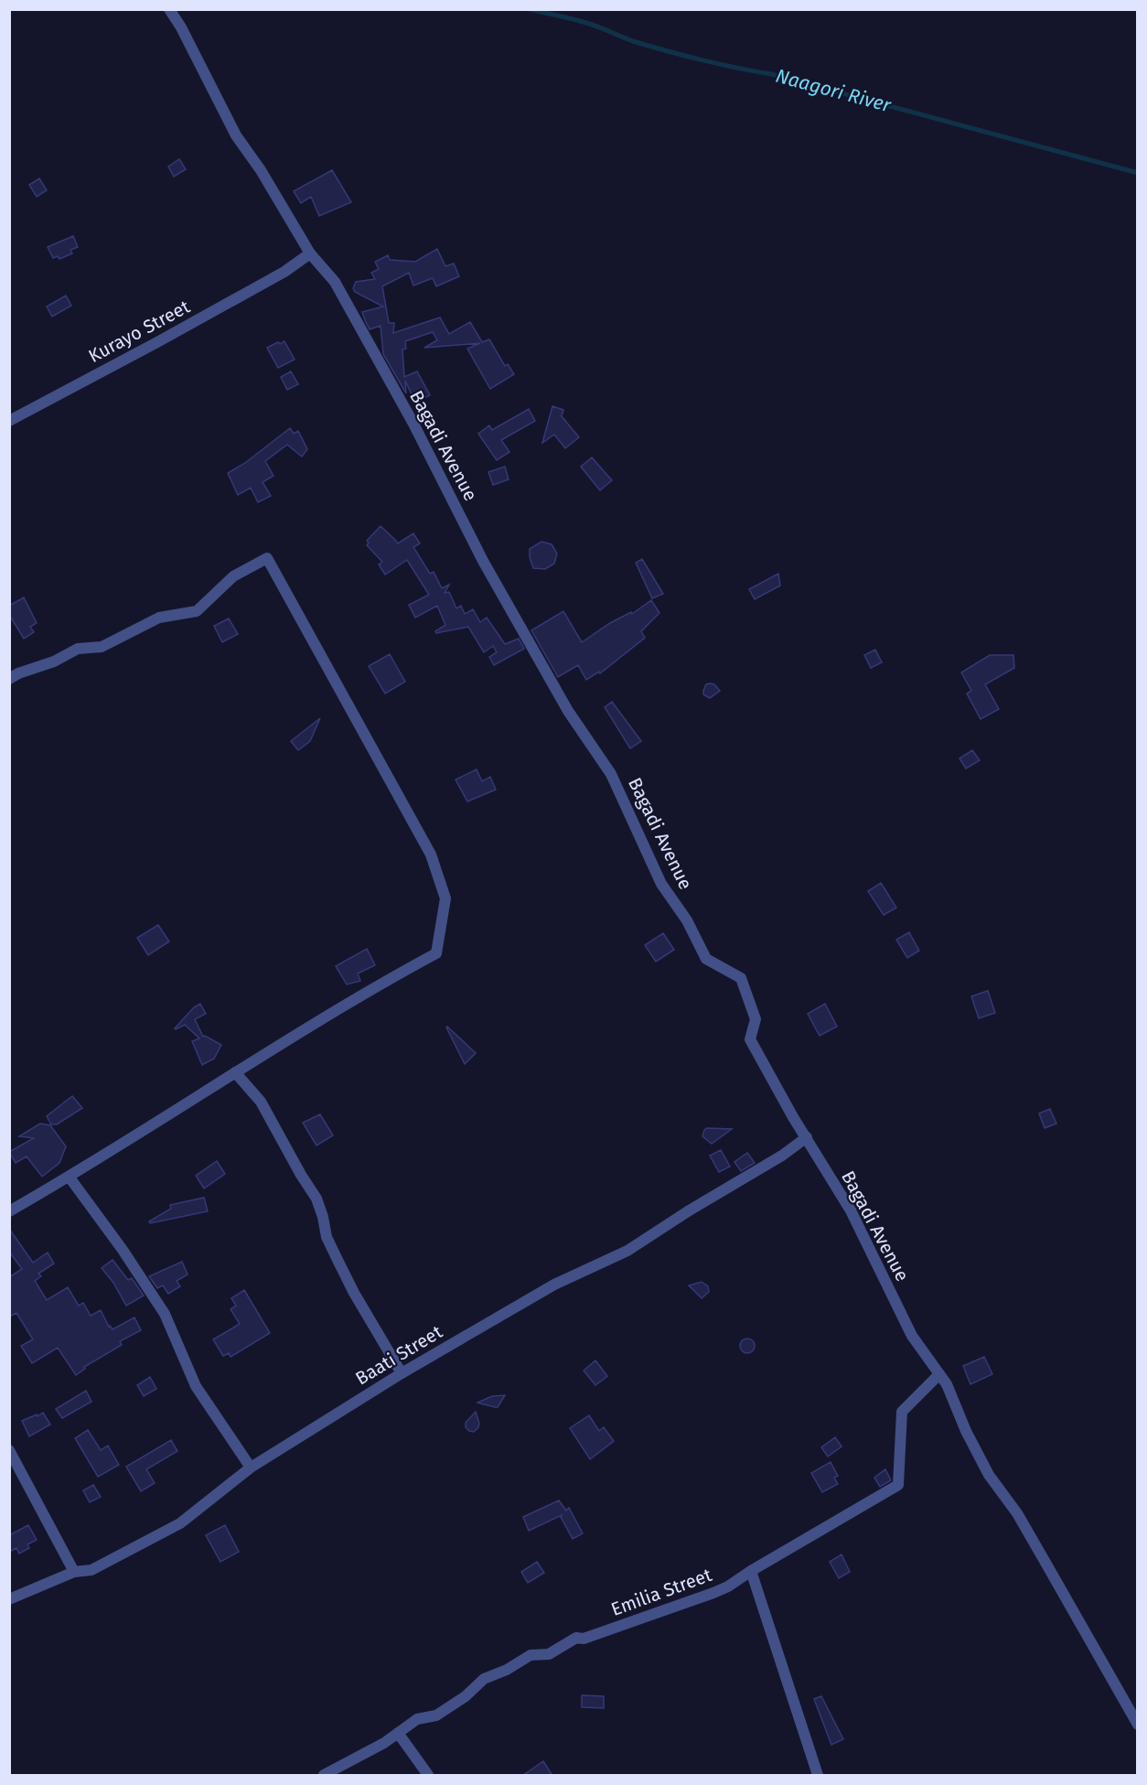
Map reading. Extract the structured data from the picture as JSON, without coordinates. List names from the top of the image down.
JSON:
{
  "streets": {
    "street": [
      "Kurayo Street",
      "Bagadi Avenue",
      "Baati Street",
      "Emilia Street"
    ]
  },
  "crossings": [
    ["Kurayo Street", "Bagadi Avenue"],
    ["Bagadi Avenue", "Baati Street"],
    ["Bagadi Avenue", "Emilia Street"]
  ],
  "water": ["Naagori River"]
}
